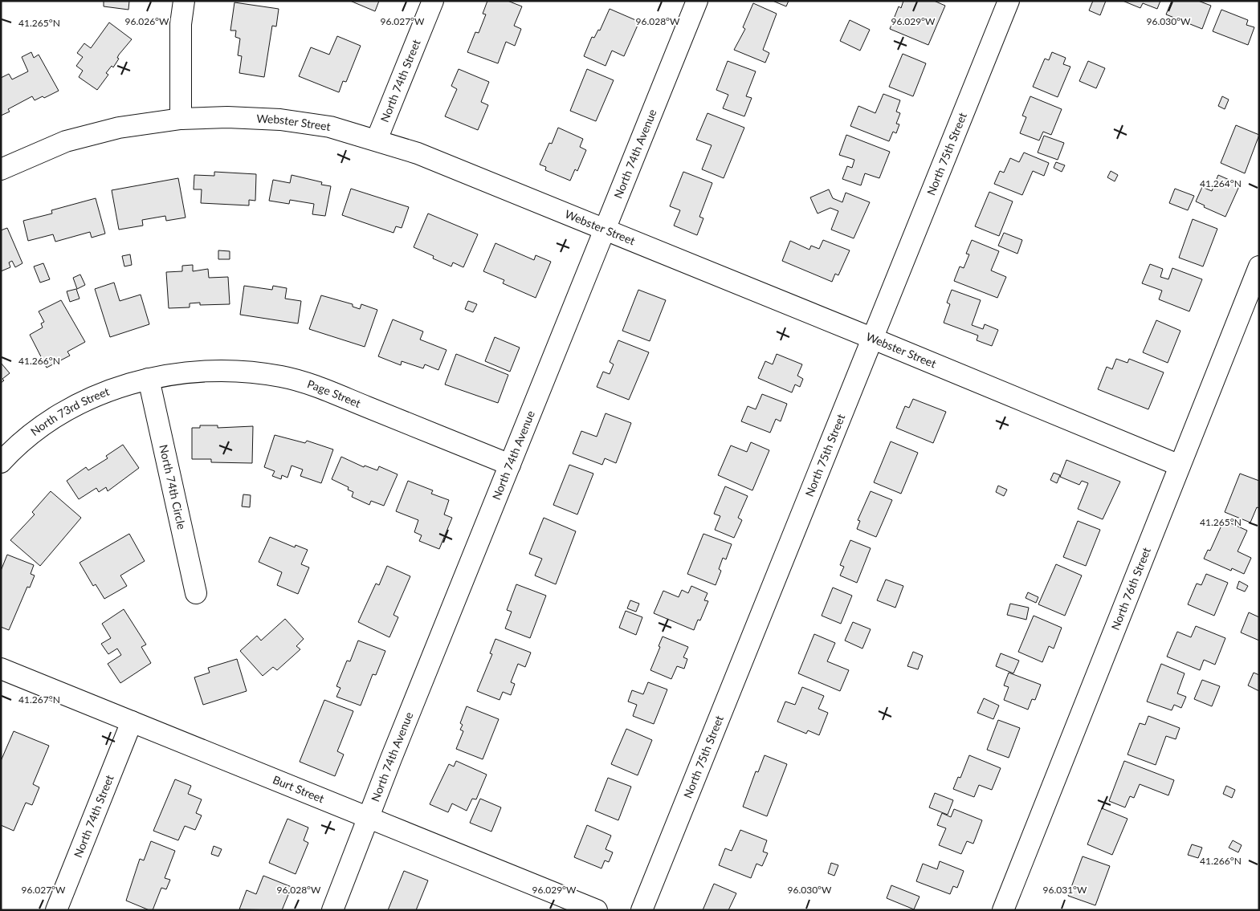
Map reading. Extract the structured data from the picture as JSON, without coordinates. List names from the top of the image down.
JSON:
{
  "streets": {
    "street": [
      "North 74th Street",
      "Webster Street",
      "North 74th Avenue",
      "North 75th Street",
      "Page Street",
      "North 73rd Street",
      "North 74th Circle",
      "North 76th Street",
      "Burt Street"
    ]
  },
  "crossings": [
    ["North 74th Street", "Webster Street"],
    ["North 74th Street", "Burt Street"],
    ["Webster Street", "North 74th Avenue"],
    ["Webster Street", "North 75th Street"],
    ["Webster Street", "North 76th Street"],
    ["North 74th Avenue", "Page Street"],
    ["North 74th Avenue", "Burt Street"],
    ["Page Street", "North 73rd Street"],
    ["Page Street", "North 74th Circle"],
    ["North 73rd Street", "North 74th Circle"]
  ],
  "coordinates": [
    "96.026°W",
    "96.027°W",
    "96.028°W",
    "96.029°W",
    "96.030°W",
    "41.265°N",
    "41.264°N",
    "41.266°N",
    "41.267°N",
    "96.031°W"
  ]
}
